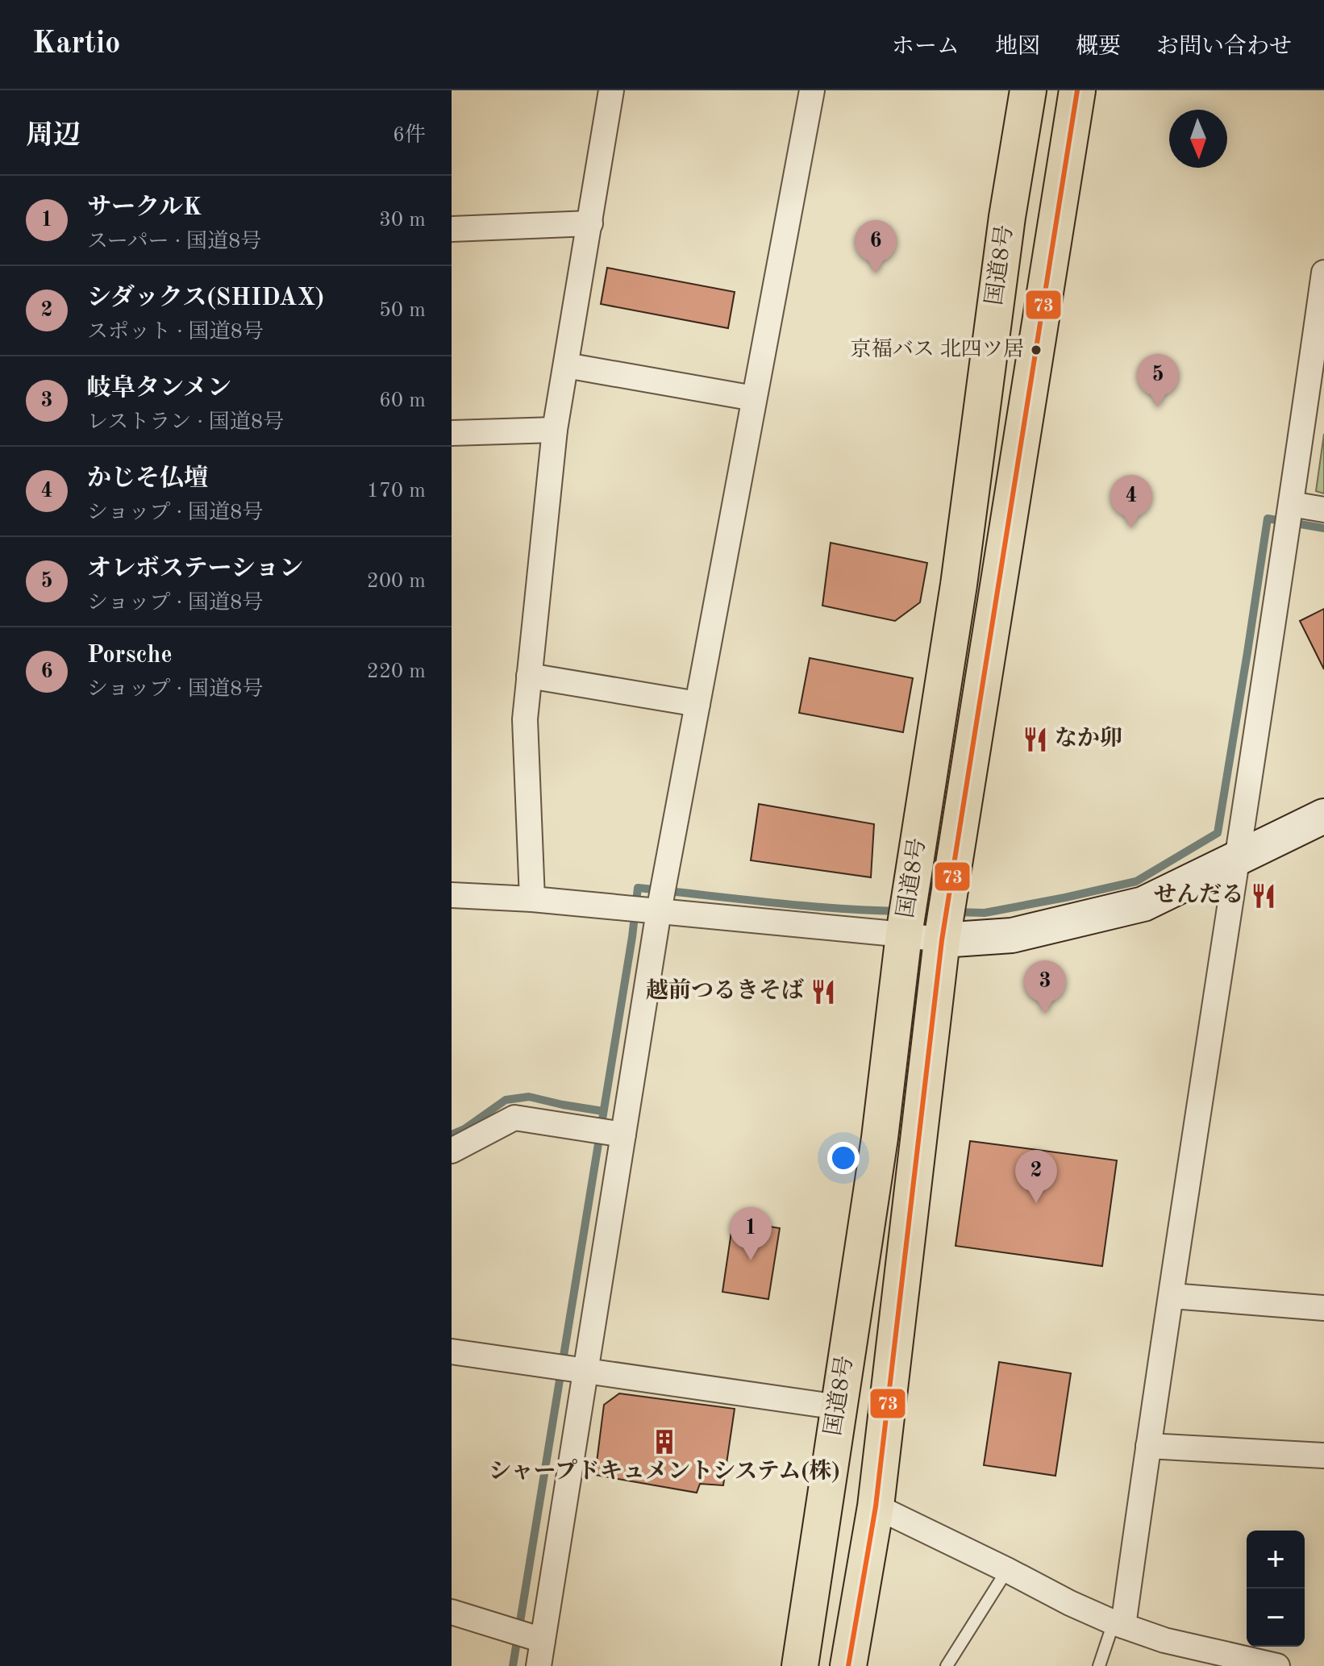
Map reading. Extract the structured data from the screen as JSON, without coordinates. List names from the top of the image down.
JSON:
{
  "streets": {
    "highway": ["国道8号"]
  },
  "places": {
    "other": ["京福バス 北四ツ居"],
    "restaurant": ["なか卯", "せんだる", "越前つるきそば"],
    "building": ["シャープドキュメントシステム(株)"]
  },
  "lines": ["transit line 73"],
  "north": "bottom",
  "page": {
    "header": "Kartio",
    "nav": [
      "ホーム",
      "地図",
      "概要",
      "お問い合わせ"
    ],
    "heading": ["周辺", "6件"],
    "list": [
      {
        "mark": "1",
        "name": "サークルK",
        "note": "スーパー · 国道8号",
        "value": "30 m"
      },
      {
        "mark": "2",
        "name": "シダックス(SHIDAX)",
        "note": "スポット · 国道8号",
        "value": "50 m"
      },
      {
        "mark": "3",
        "name": "岐阜タンメン",
        "note": "レストラン · 国道8号",
        "value": "60 m"
      },
      {
        "mark": "4",
        "name": "かじそ仏壇",
        "note": "ショップ · 国道8号",
        "value": "170 m"
      },
      {
        "mark": "5",
        "name": "オレボステーション",
        "note": "ショップ · 国道8号",
        "value": "200 m"
      },
      {
        "mark": "6",
        "name": "Porsche",
        "note": "ショップ · 国道8号",
        "value": "220 m"
      }
    ],
    "pins": [
      "6",
      "5",
      "4",
      "3",
      "2",
      "1"
    ],
    "map_buttons": ["+", "−"]
  }
}
